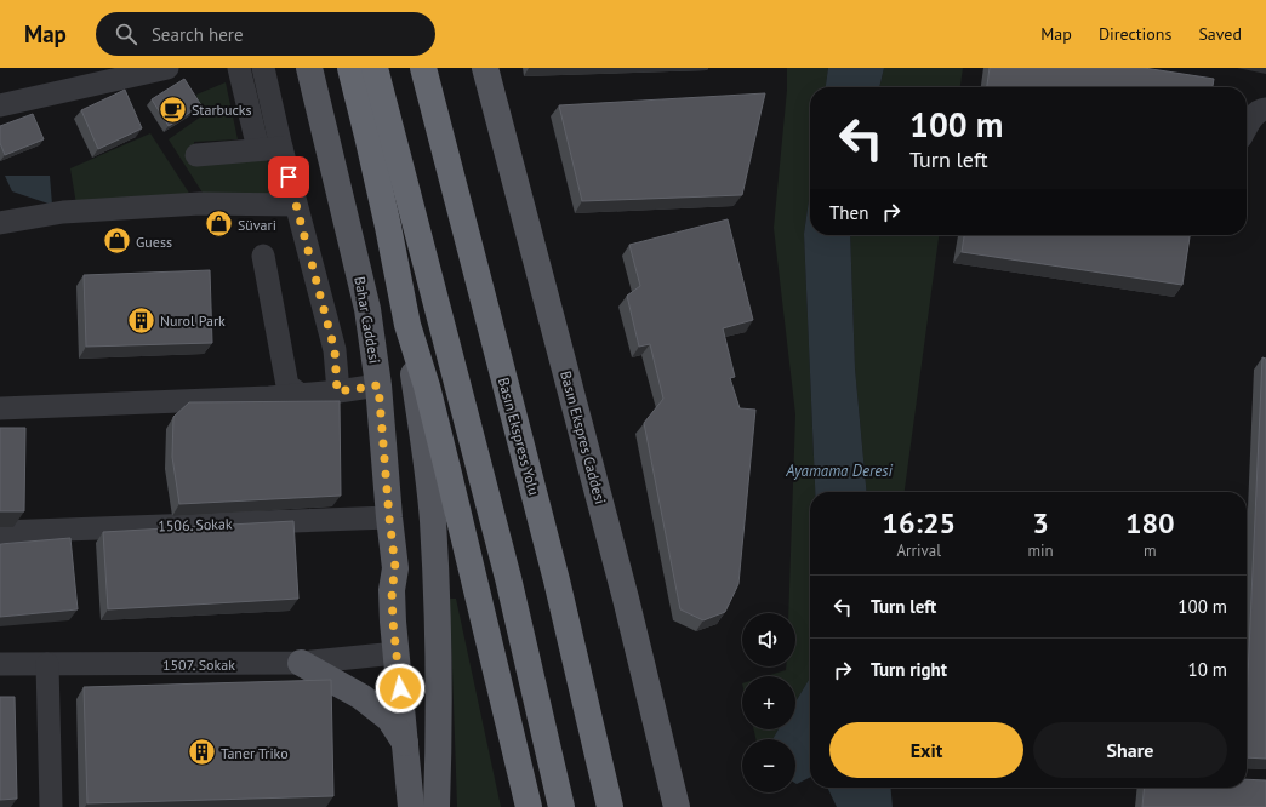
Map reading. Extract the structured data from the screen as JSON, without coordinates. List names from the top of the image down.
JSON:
{
  "streets": {
    "highway": ["Basın Ekspress Yolu"],
    "main road": ["Bahar Caddesi", "Basın Ekspres Caddesi"],
    "street": ["1506. Sokak", "1507. Sokak"]
  },
  "crossings": [
    ["Bahar Caddesi", "1506. Sokak"],
    ["Bahar Caddesi", "1507. Sokak"]
  ],
  "water": ["Ayamama Deresi"],
  "places": {
    "cafe": ["Starbucks"],
    "shop": ["Süvari", "Guess"],
    "building": ["Nurol Park", "Taner Triko"]
  },
  "page": {
    "header": "Map",
    "search": "Search here",
    "nav": ["Map", "Directions", "Saved"],
    "turn": ["100 m", "Turn left"],
    "then": "Then",
    "eta": [
      "16:25",
      "Arrival",
      "3",
      "min",
      "180",
      "m"
    ],
    "list": [
      {
        "name": "Turn left",
        "value": "100 m"
      },
      {
        "name": "Turn right",
        "value": "10 m"
      }
    ],
    "map_buttons": ["+", "−"],
    "buttons": ["Exit", "Share"]
  }
}
